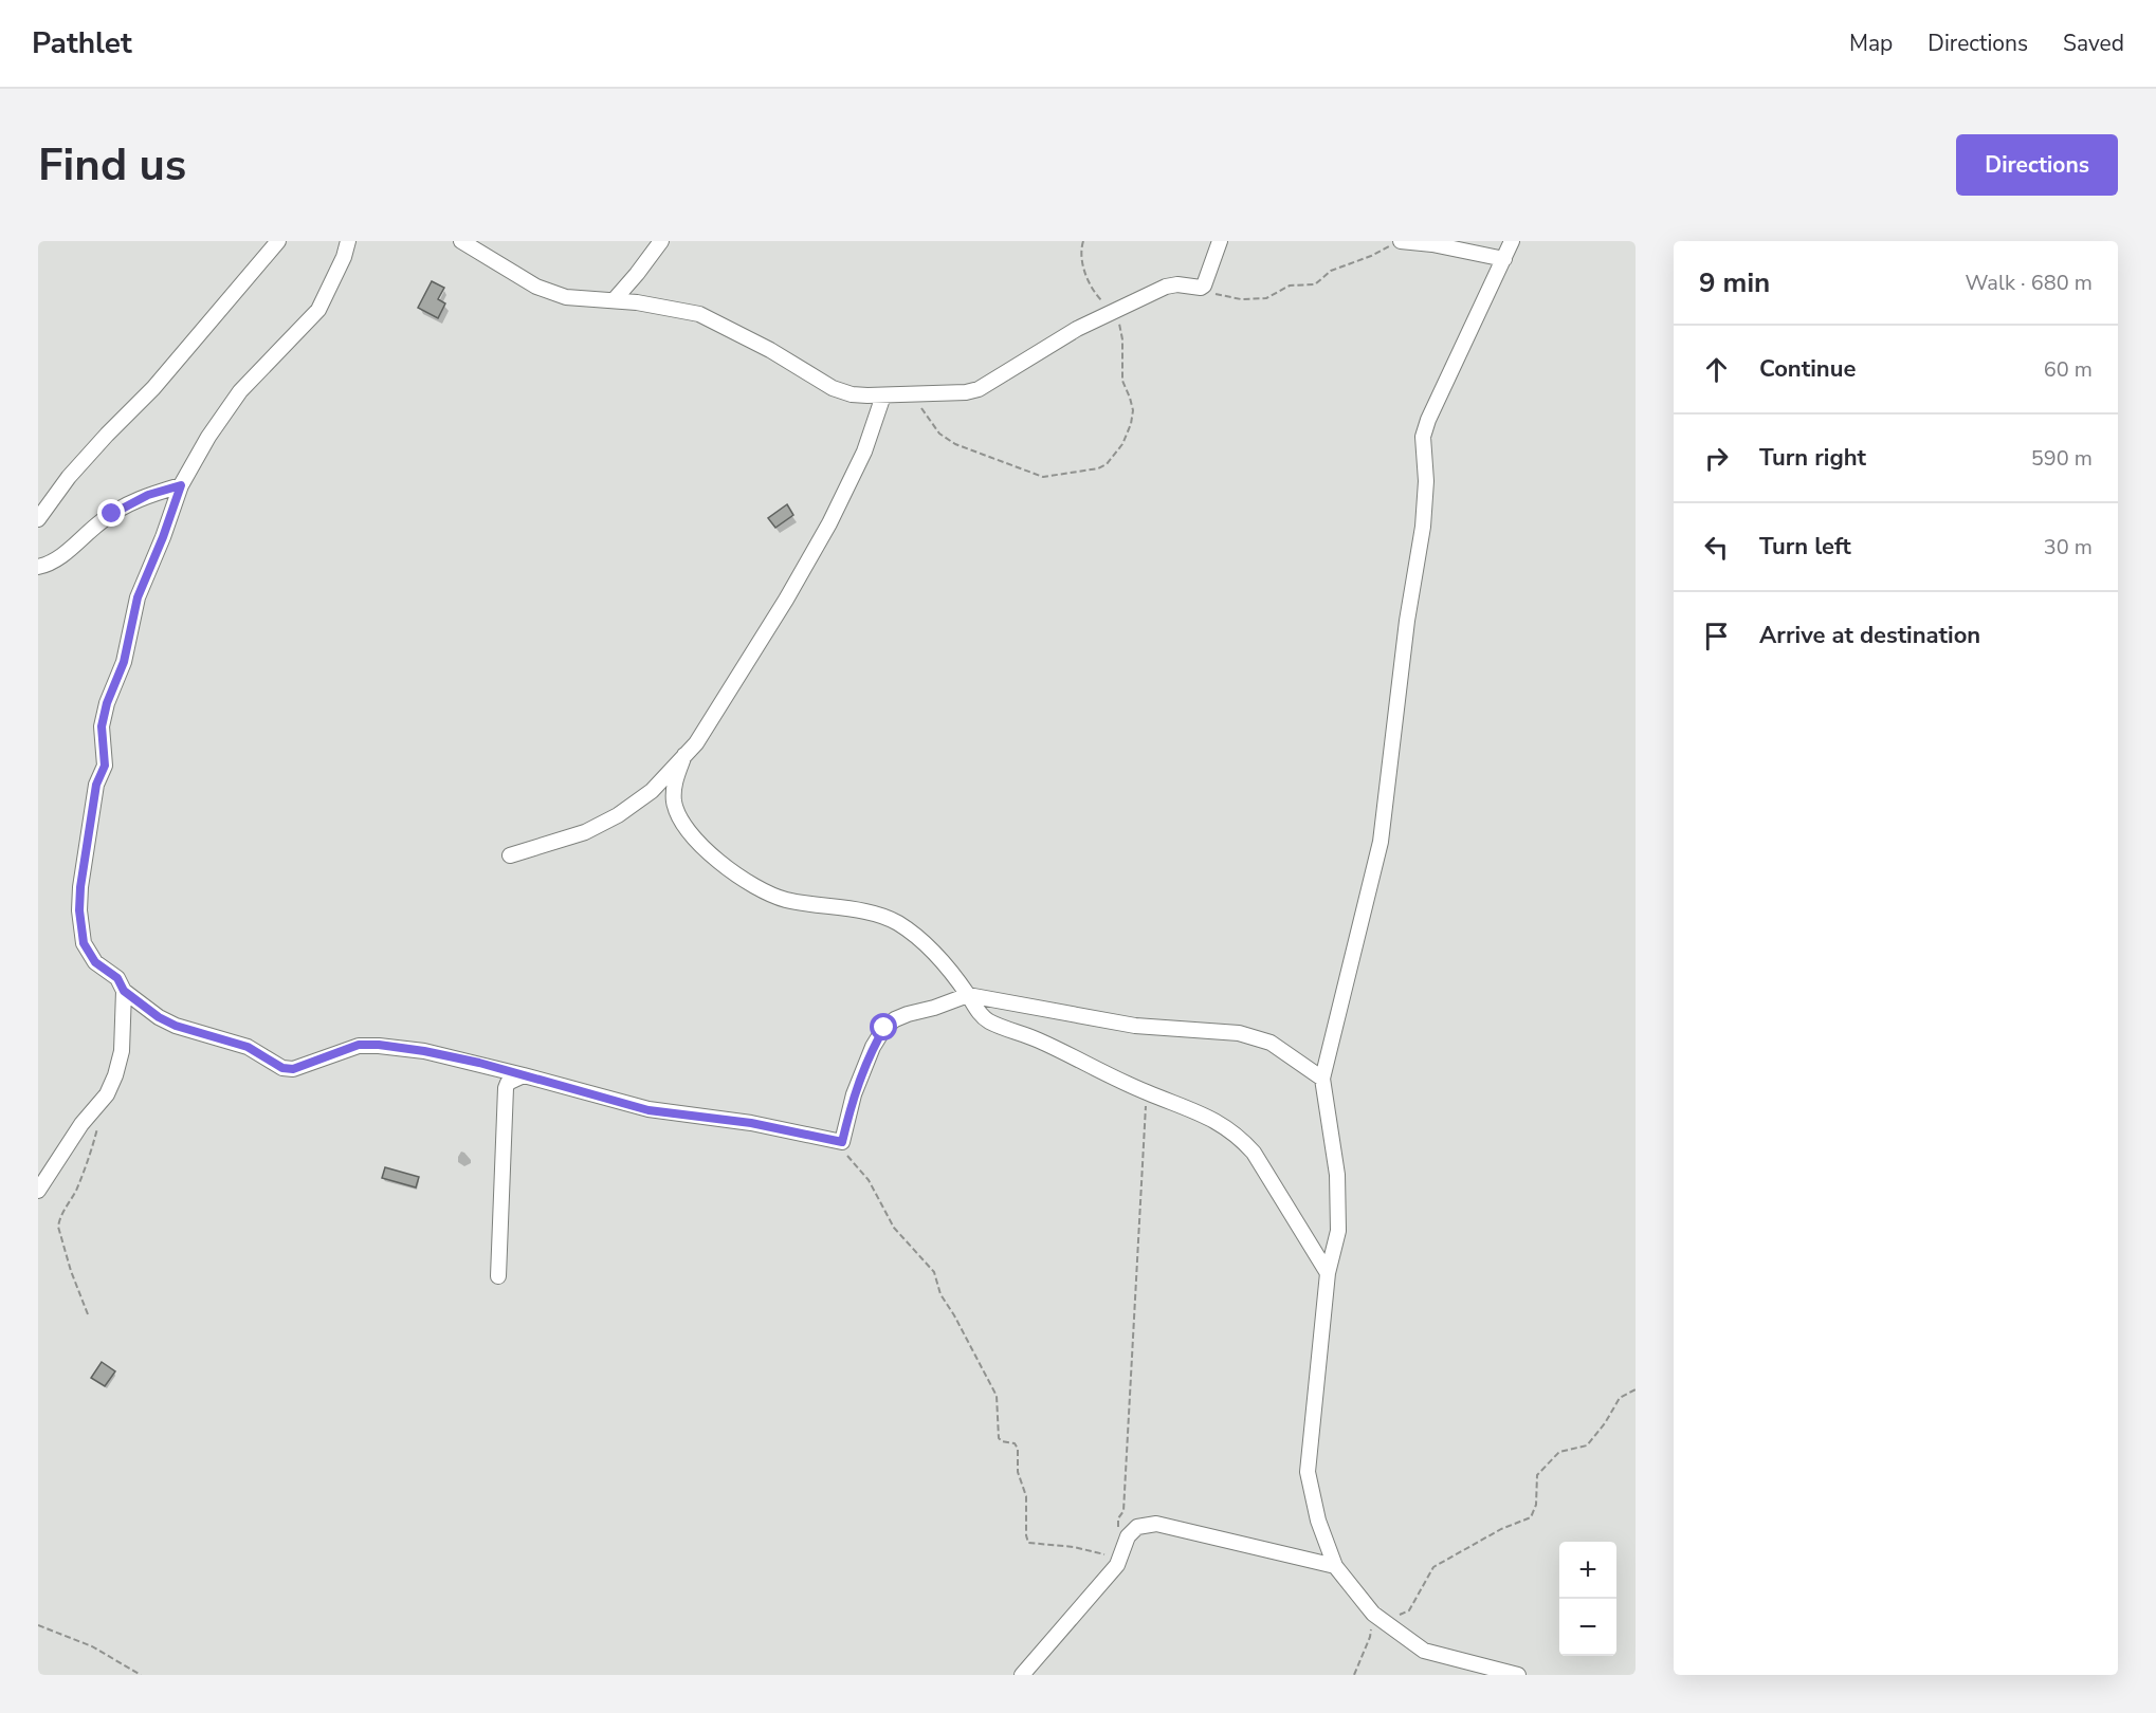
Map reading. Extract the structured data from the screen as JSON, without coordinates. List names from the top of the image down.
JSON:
{
  "page": {
    "header": "Pathlet",
    "nav": ["Map", "Directions", "Saved"],
    "buttons": "Directions",
    "title": "Find us",
    "heading": ["9 min", "Walk · 680 m"],
    "list": [
      ["Continue", "60 m"],
      ["Turn right", "590 m"],
      ["Turn left", "30 m"],
      "Arrive at destination"
    ],
    "map_buttons": ["+", "−"]
  }
}
